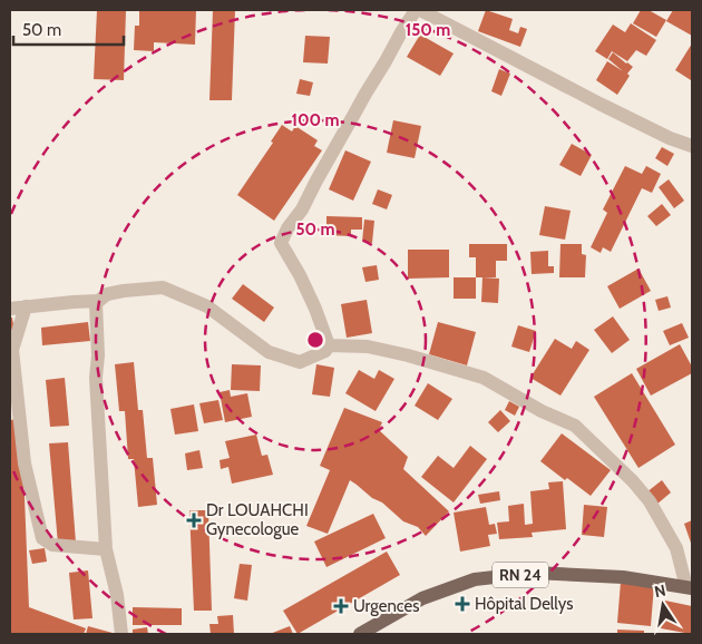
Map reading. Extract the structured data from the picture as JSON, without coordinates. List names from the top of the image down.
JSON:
{
  "streets": {
    "main road": ["RN 24"]
  },
  "places": {
    "health": ["Dr LOUAHCHI Gynecologue", "Hôpital Dellys", "Urgences"]
  },
  "scale_bar": "50 m",
  "north": "top",
  "rings": ["150 m", "100 m", "50 m"]
}
